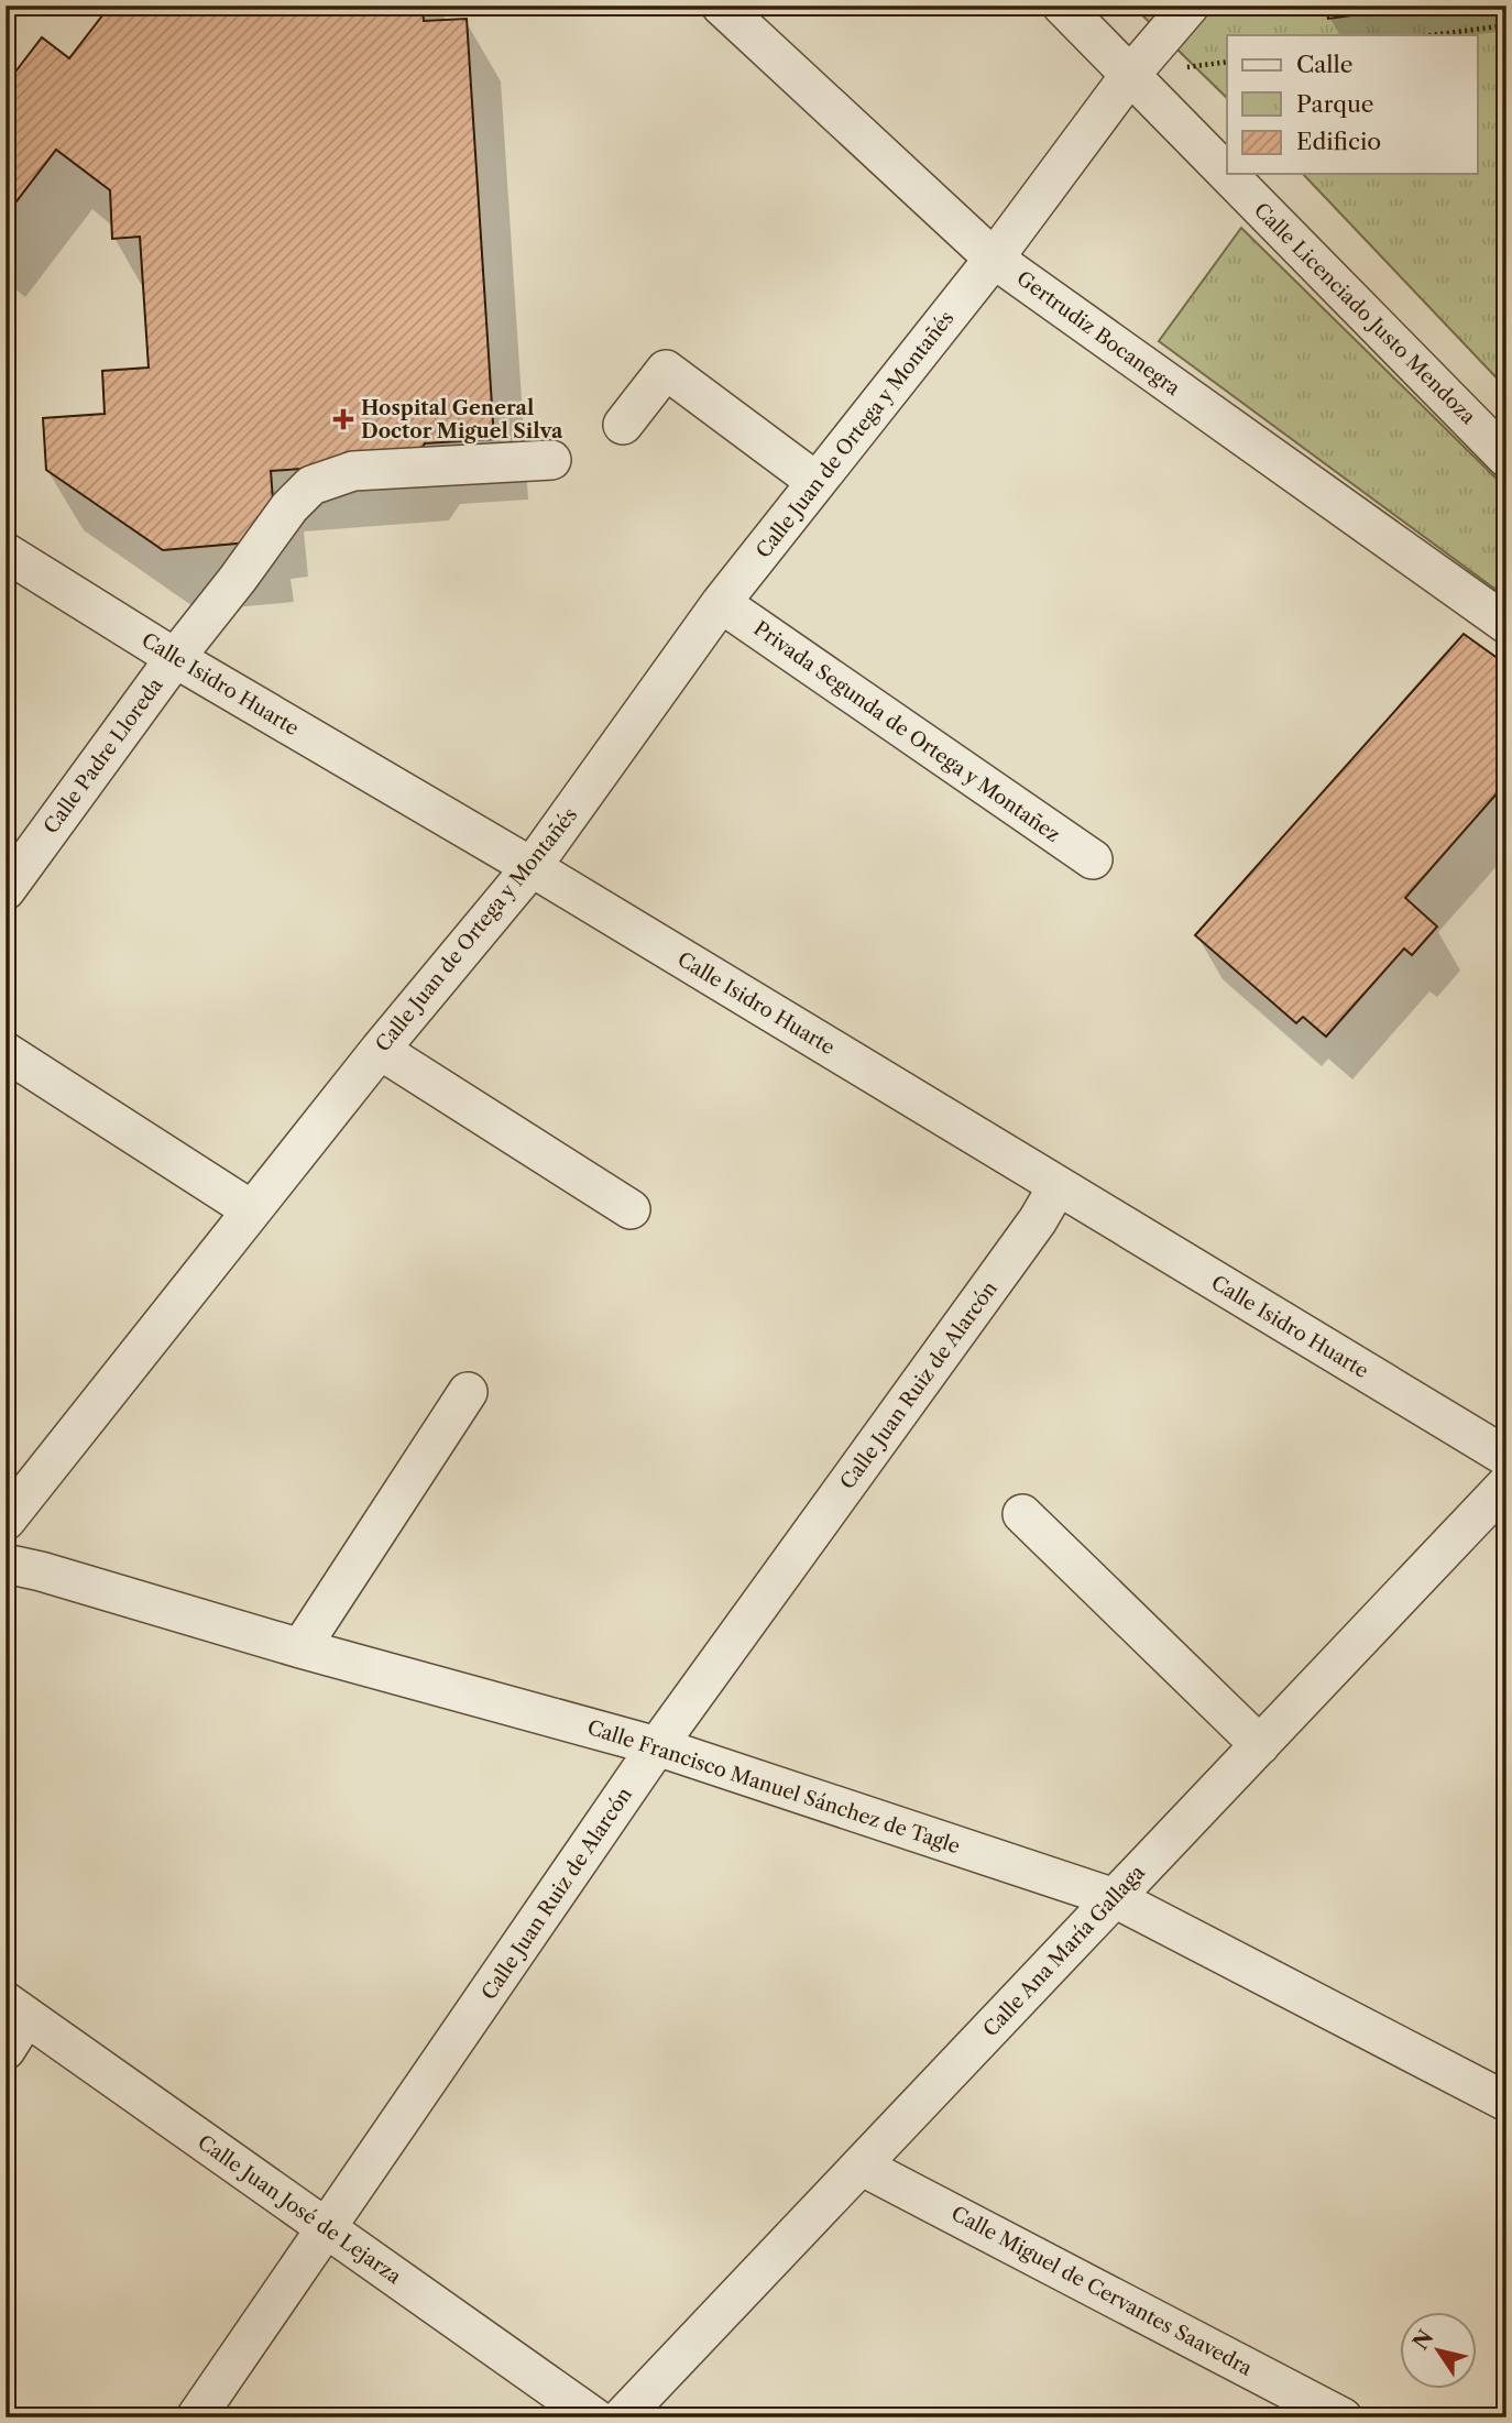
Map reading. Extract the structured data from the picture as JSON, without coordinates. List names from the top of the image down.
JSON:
{
  "streets": {
    "street": [
      "Calle Licenciado Justo Mendoza",
      "Gertrudiz Bocanegra",
      "Calle Juan de Ortega y Montañés",
      "Calle Isidro Huarte",
      "Privada Segunda de Ortega y Montañez",
      "Calle Padre Lloreda",
      "Calle Juan Ruiz de Alarcón",
      "Calle Francisco Manuel Sánchez de Tagle",
      "Calle Ana María Gallaga",
      "Calle Juan José de Lejarza",
      "Calle Miguel de Cervantes Saavedra"
    ]
  },
  "crossings": [
    ["Calle Licenciado Justo Mendoza", "Calle Juan de Ortega y Montañés"],
    ["Gertrudiz Bocanegra", "Calle Juan de Ortega y Montañés"],
    ["Calle Juan de Ortega y Montañés", "Calle Isidro Huarte"],
    ["Calle Juan de Ortega y Montañés", "Privada Segunda de Ortega y Montañez"],
    ["Calle Isidro Huarte", "Calle Padre Lloreda"],
    ["Calle Isidro Huarte", "Calle Juan Ruiz de Alarcón"],
    ["Calle Juan Ruiz de Alarcón", "Calle Francisco Manuel Sánchez de Tagle"],
    ["Calle Juan Ruiz de Alarcón", "Calle Juan José de Lejarza"],
    ["Calle Francisco Manuel Sánchez de Tagle", "Calle Ana María Gallaga"],
    ["Calle Ana María Gallaga", "Calle Miguel de Cervantes Saavedra"]
  ],
  "places": {
    "health": ["Hospital General Doctor Miguel Silva"]
  },
  "legend": ["Calle", "Parque", "Edificio"],
  "north": "top left"
}
